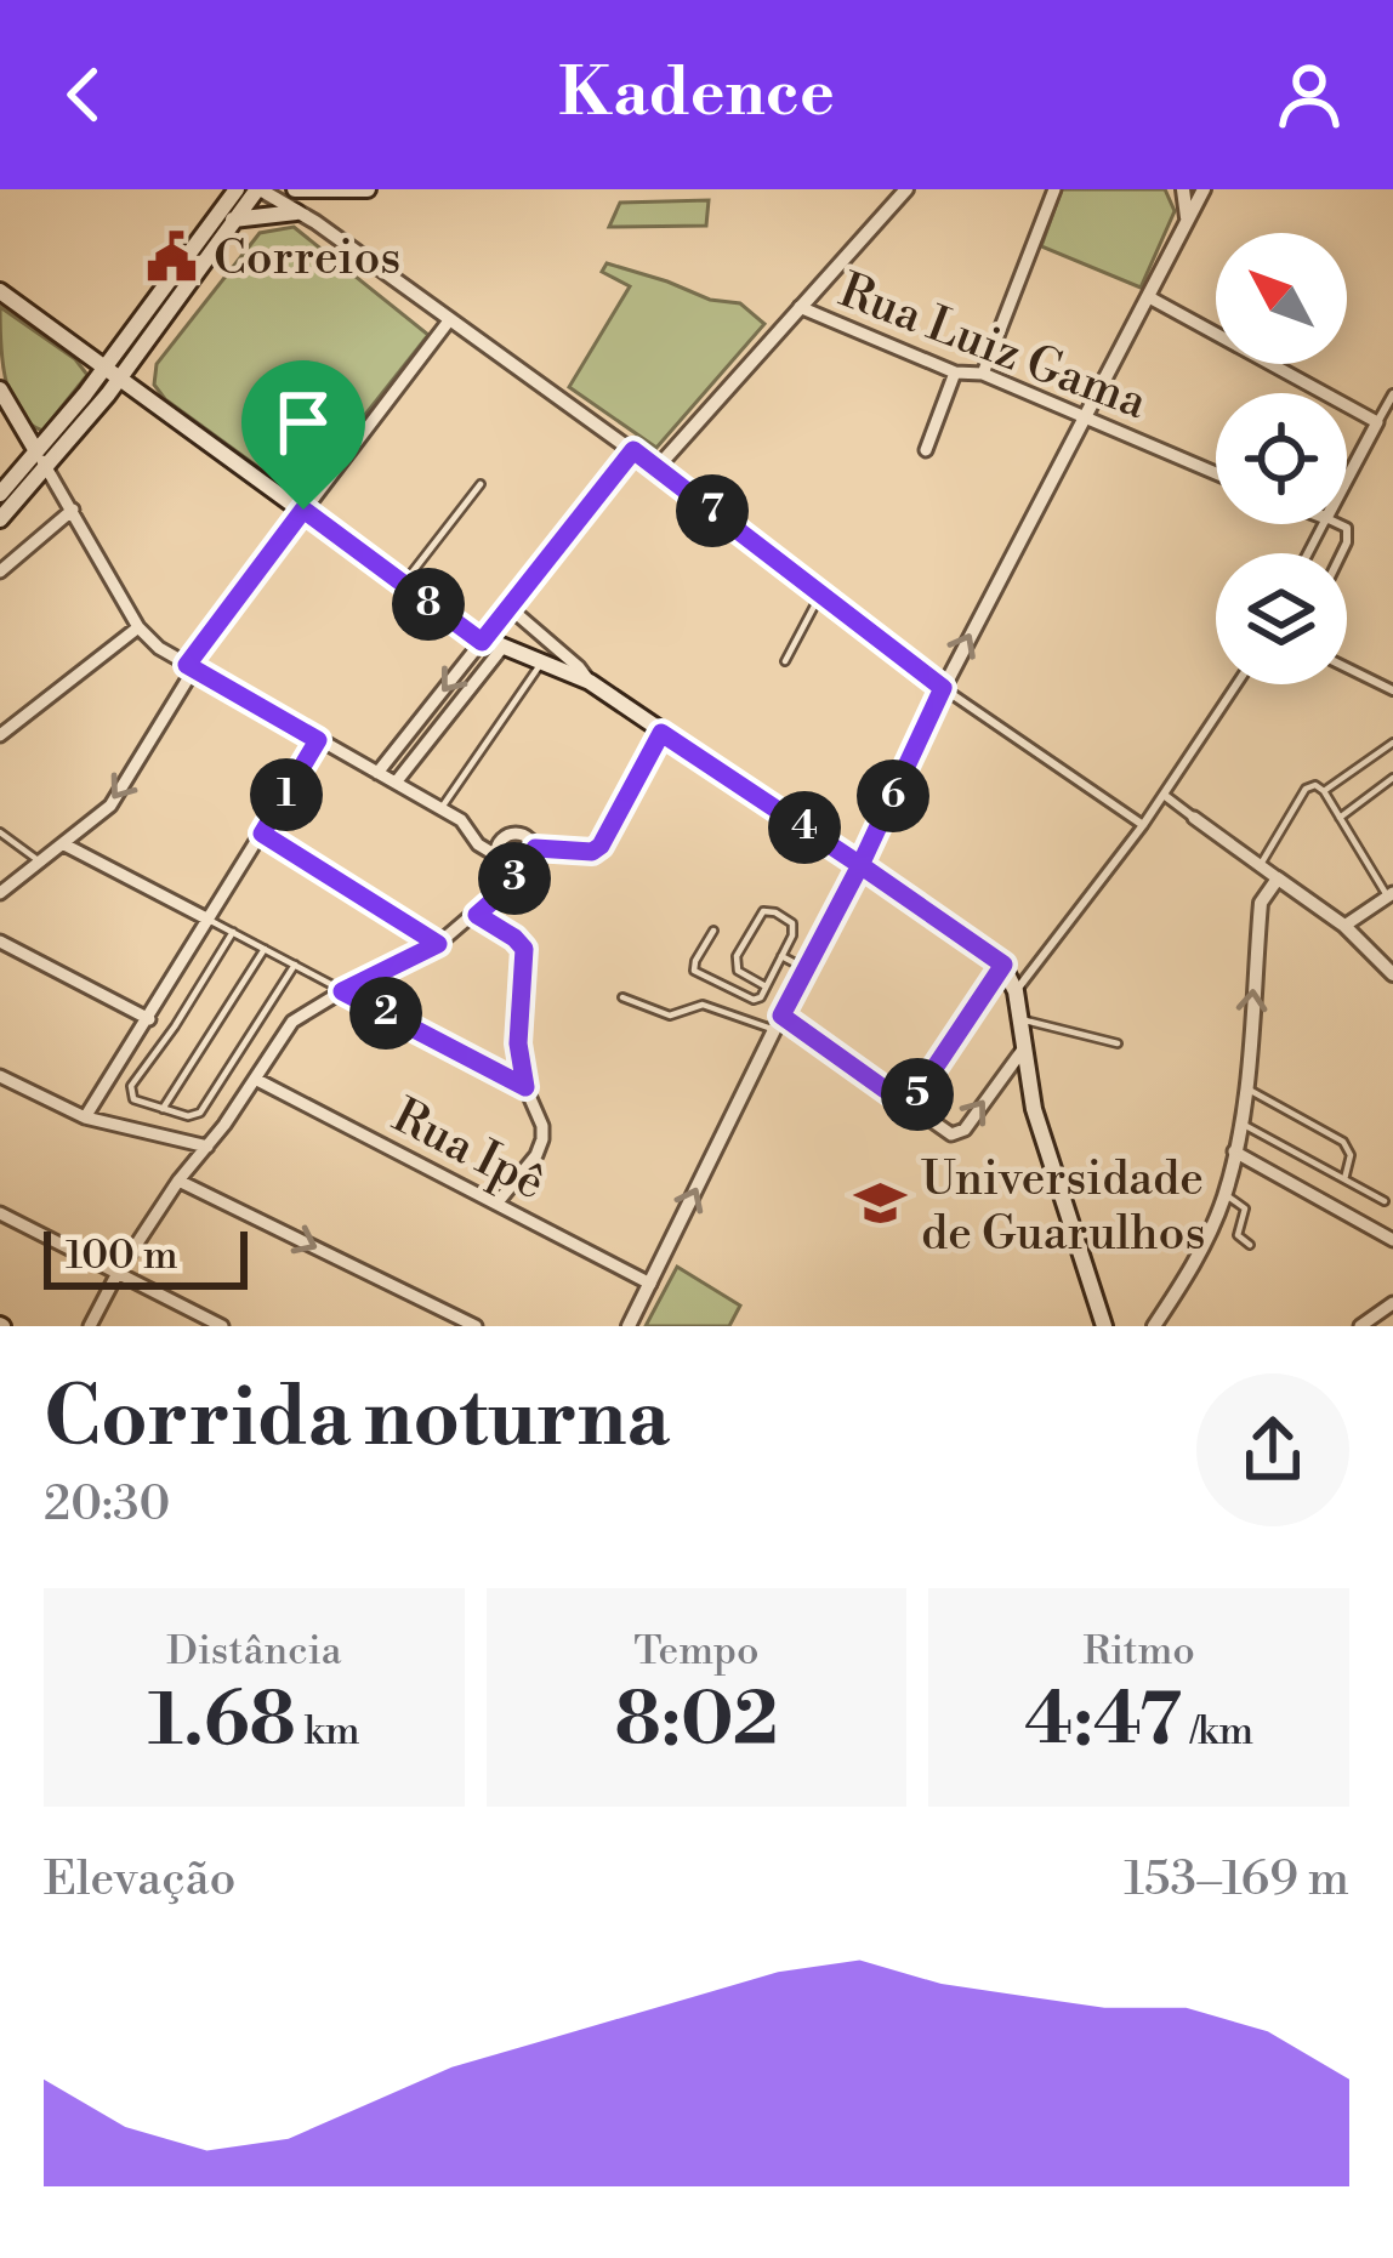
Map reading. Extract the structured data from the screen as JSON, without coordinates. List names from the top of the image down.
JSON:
{
  "streets": {
    "street": ["Rua Luiz Gama", "Rua Ipê"]
  },
  "places": {
    "public building": ["Correios"],
    "school or university": ["Universidade de Guarulhos"]
  },
  "scale_bar": "100 m",
  "north": "top left",
  "page": {
    "header": "Kadence",
    "pins": [
      "7",
      "8",
      "1",
      "6",
      "4",
      "3",
      "2",
      "5"
    ],
    "scale": "100 m",
    "heading": ["Corrida noturna", "20:30"],
    "stats": [
      ["Distância", "1.68 km"],
      ["Tempo", "8:02"],
      ["Ritmo", "4:47 /km"]
    ],
    "chart": ["Elevação", "153–169 m"]
  }
}
